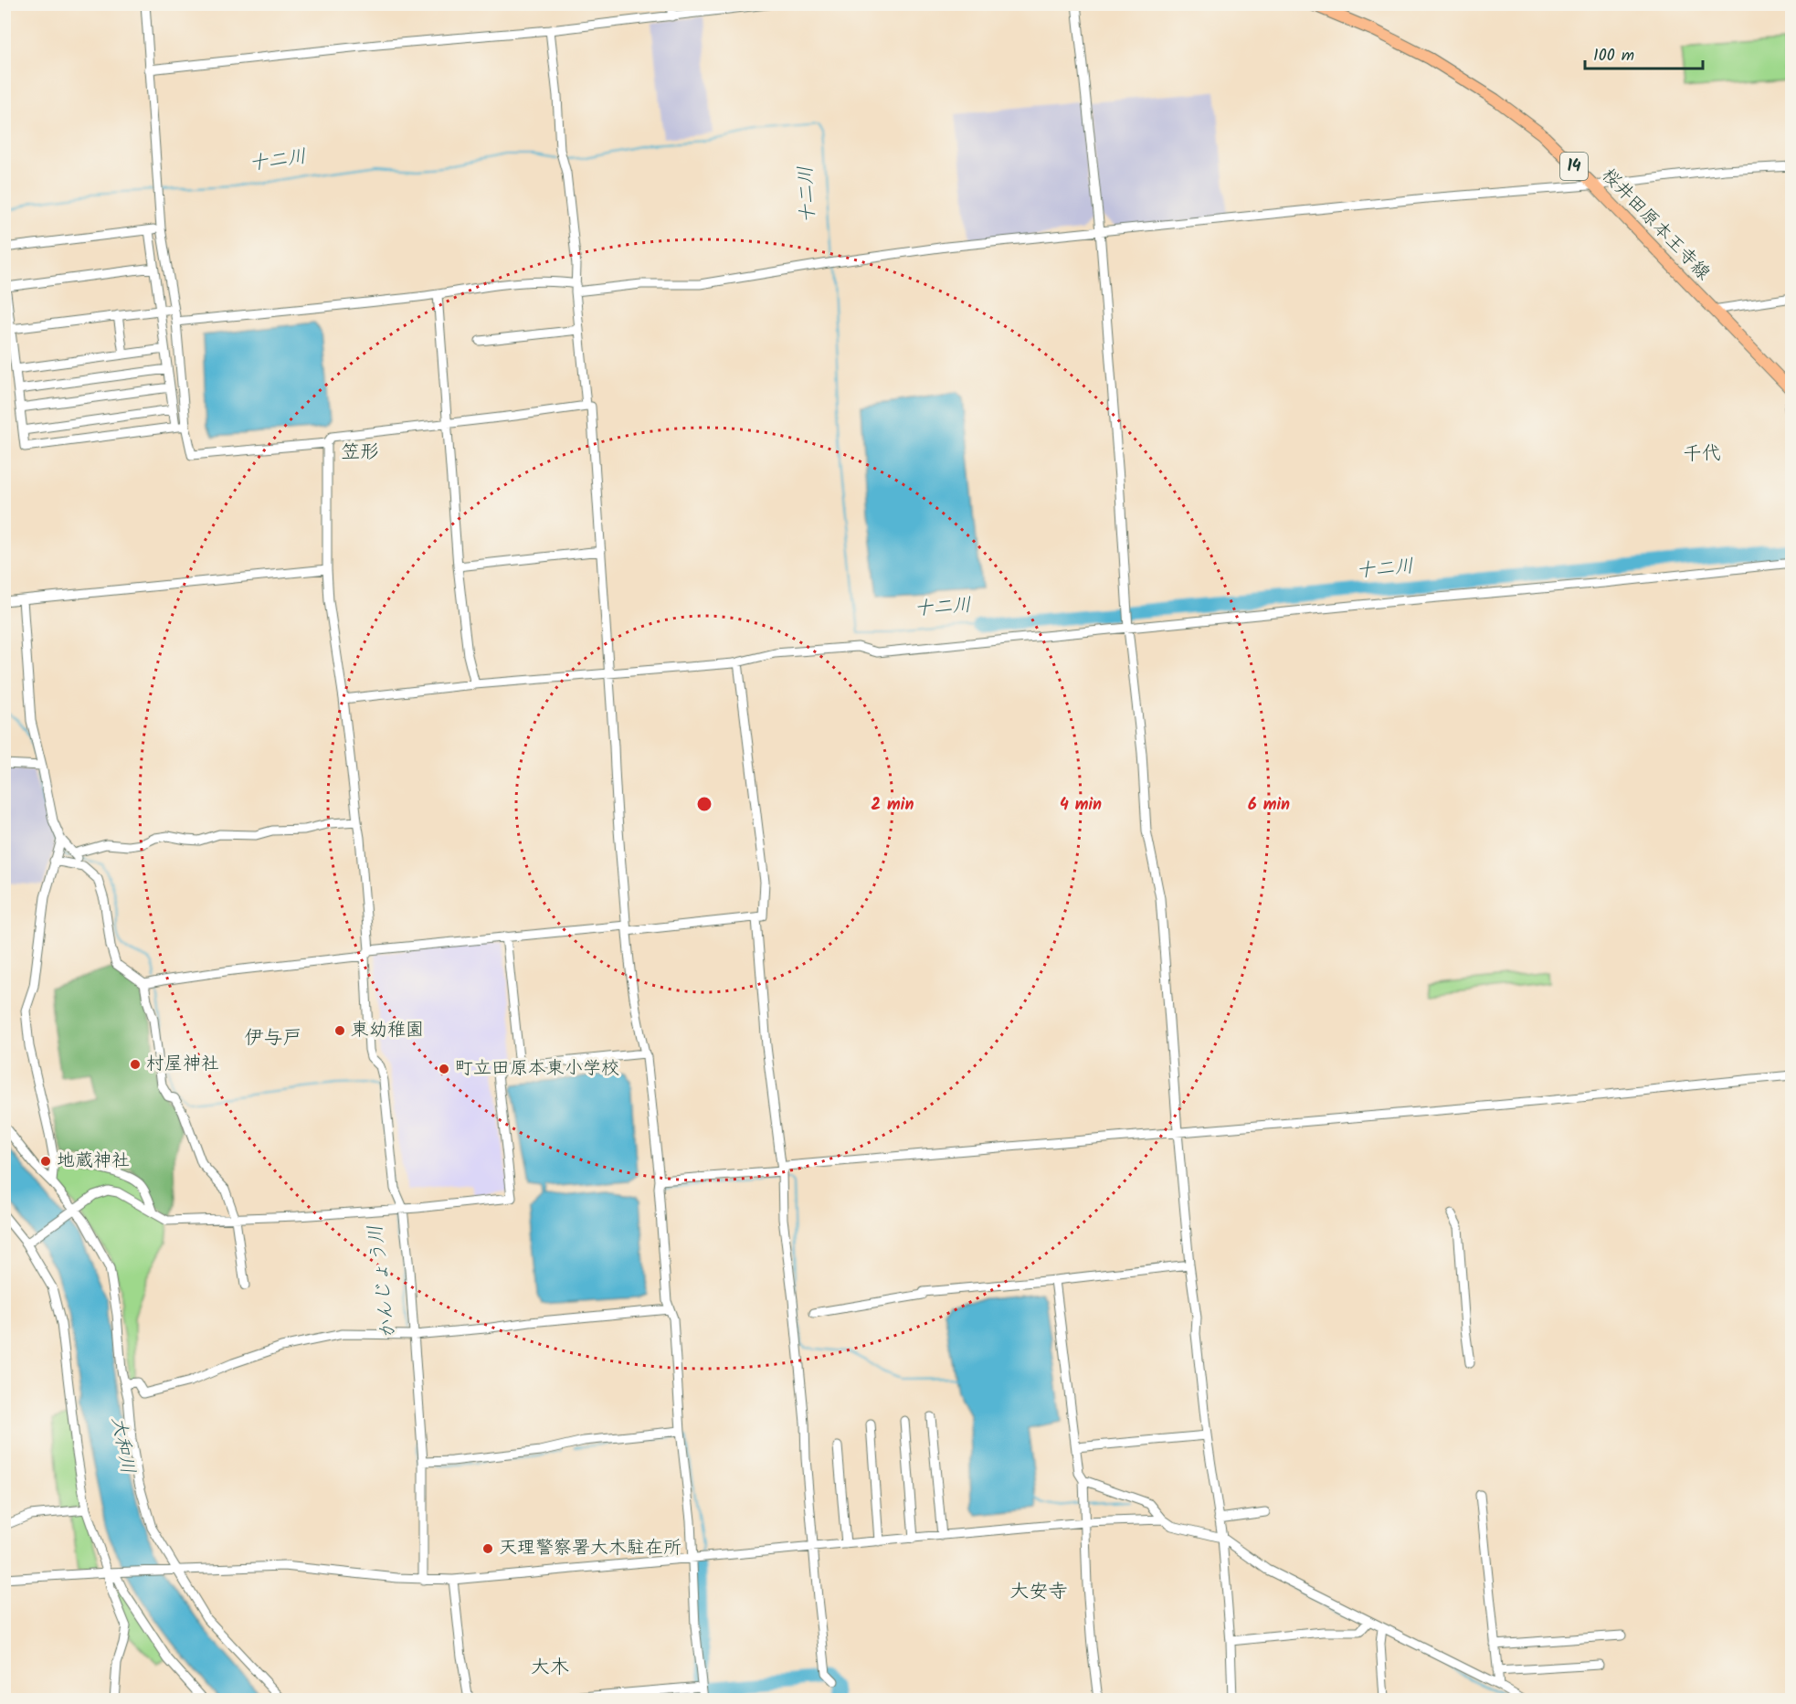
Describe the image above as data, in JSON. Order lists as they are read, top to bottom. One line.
{"streets":{"main road":["14","桜井田原本王寺線"]},"districts":["笠形","千代","伊与戸","大安寺","大木"],"water":["十二川","かんじょう川","大和川"],"places":["東幼稚園","村屋神社","町立田原本東小学校","地蔵神社","天理警察署大木駐在所"],"scale_bar":"100 m","rings":["2 min","4 min","6 min"]}
